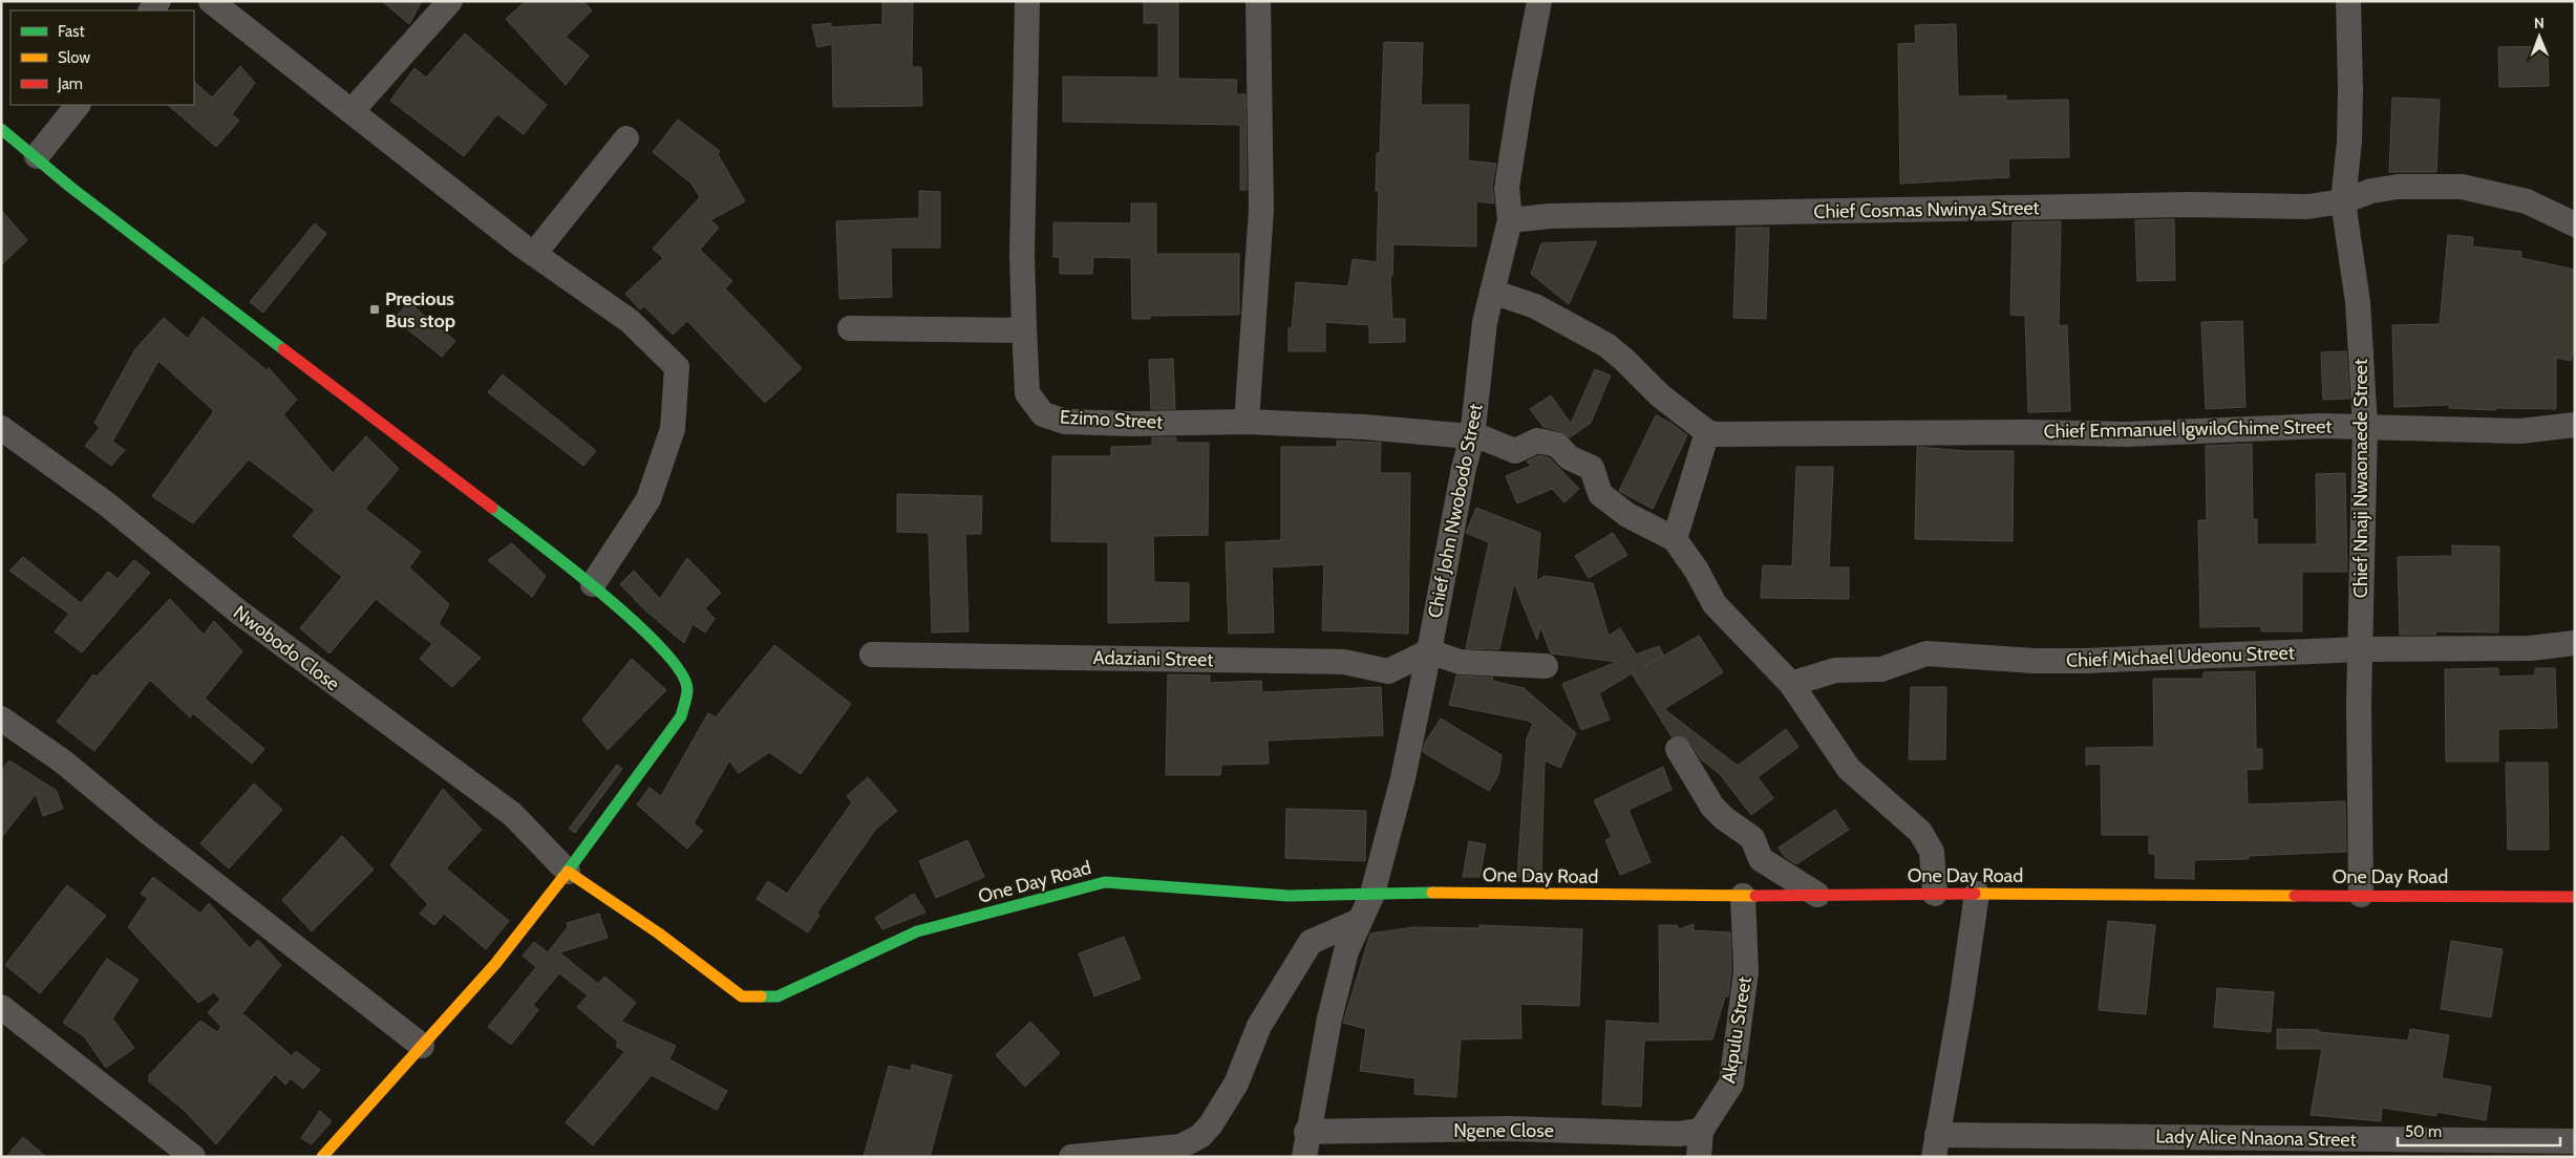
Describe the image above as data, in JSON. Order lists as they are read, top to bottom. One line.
{"streets":{"main road":["One Day Road"],"street":["Chief Cosmas Nwinya Street","Ezimo Street","Chief Emmanuel IgwiloChime Street","Chief Nnaji Nwaonaede Street","Chief John Nwobodo Street","Nwobodo Close","Chief Michael Udeonu Street","Adaziani Street","Akpulu Street","Ngene Close","Lady Alice Nnaona Street"]},"crossings":[["Chief Cosmas Nwinya Street","Chief Nnaji Nwaonaede Street"],["Chief Cosmas Nwinya Street","Chief John Nwobodo Street"],["Ezimo Street","Chief John Nwobodo Street"],["Chief Emmanuel IgwiloChime Street","Chief Nnaji Nwaonaede Street"],["Chief Nnaji Nwaonaede Street","Chief Michael Udeonu Street"],["Chief Nnaji Nwaonaede Street","One Day Road"],["Chief John Nwobodo Street","Adaziani Street"],["Chief John Nwobodo Street","One Day Road"],["Chief John Nwobodo Street","Ngene Close"],["Nwobodo Close","One Day Road"],["One Day Road","Akpulu Street"],["Akpulu Street","Ngene Close"]],"places":{"transit":["Precious Bus stop"]},"legend":["Fast","Slow","Jam"],"scale_bar":"50 m","north":"top"}
